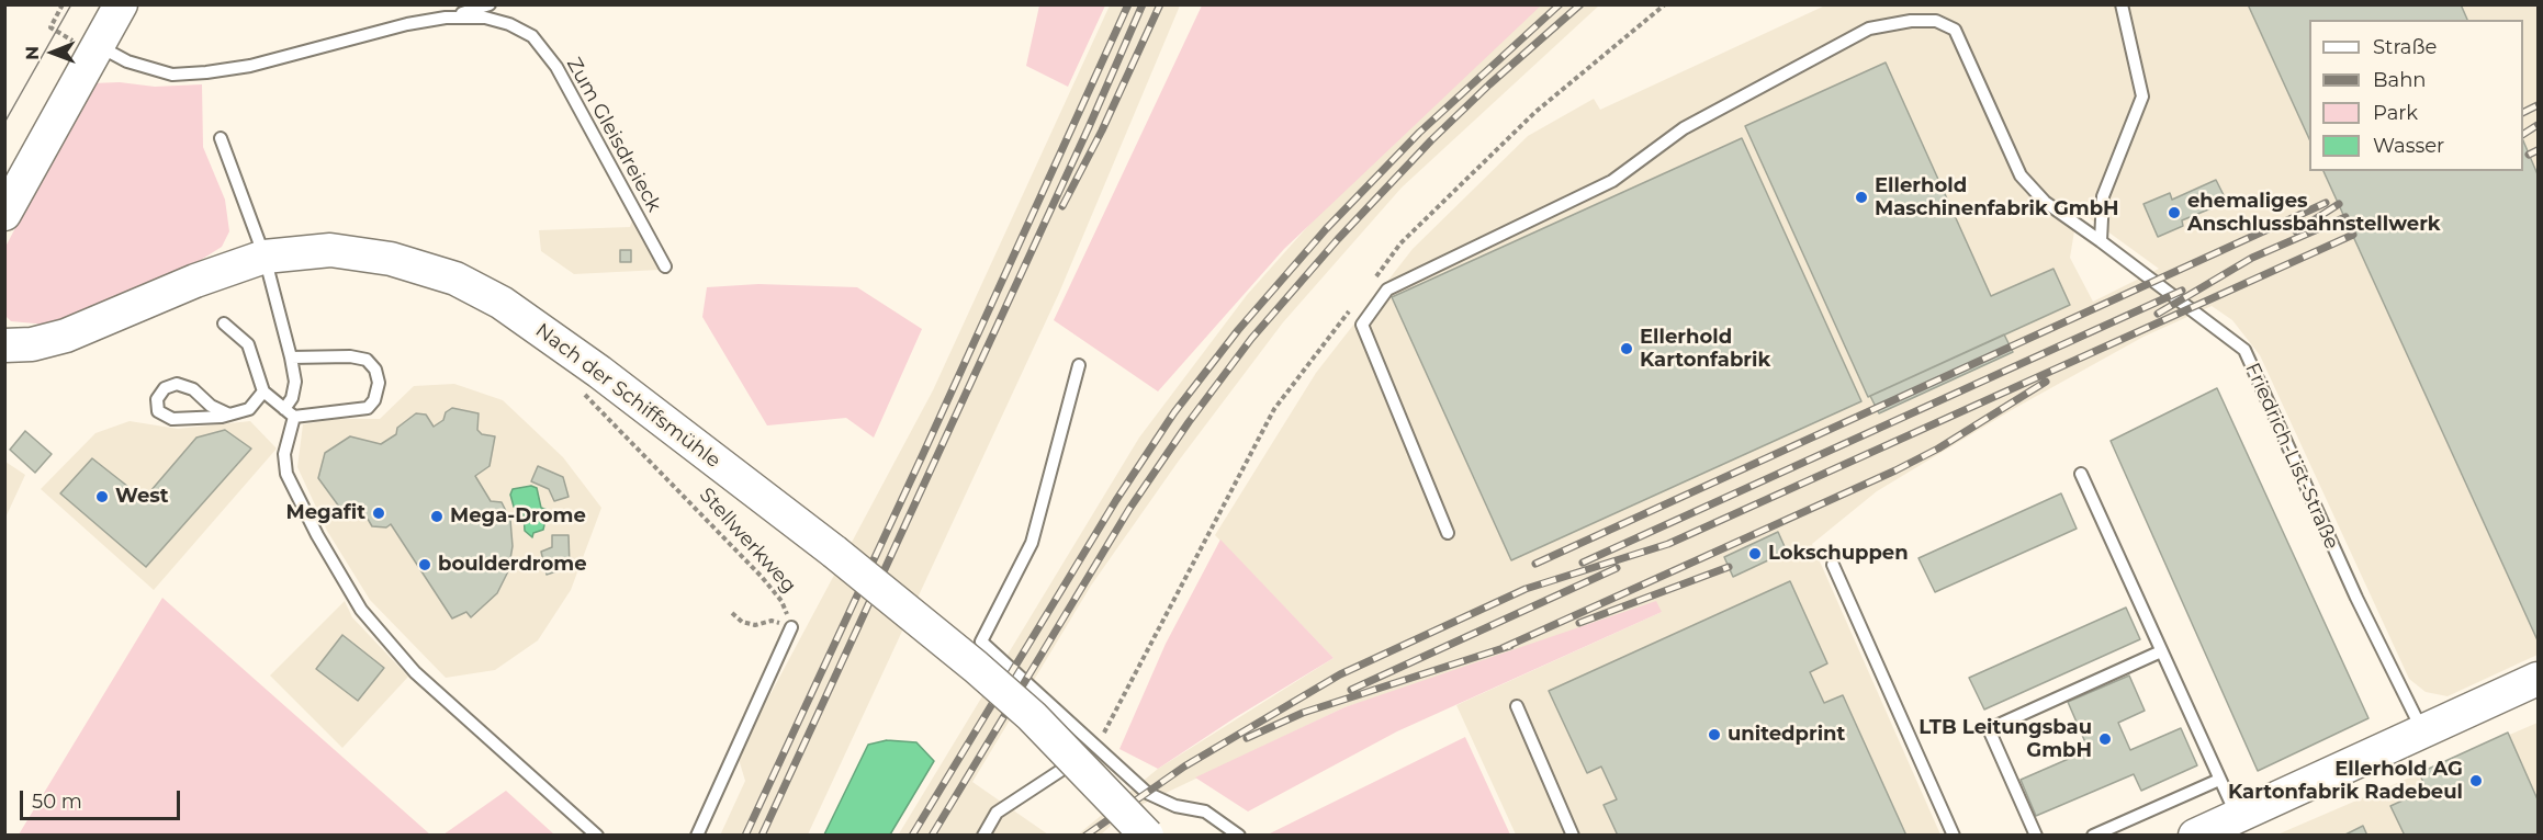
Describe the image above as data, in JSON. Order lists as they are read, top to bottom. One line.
{"streets":{"street":["Nach der Schiffsmühle"],"lane":["Zum Gleisdreieck","Friedrich-List-Straße"],"path":["Stellwerkweg"]},"crossings":[["Nach der Schiffsmühle","Stellwerkweg"]],"places":["Ellerhold Maschinenfabrik GmbH","ehemaliges Anschlussbahnstellwerk","Ellerhold Kartonfabrik","West","Megafit","Mega-Drome","Lokschuppen","boulderdrome","unitedprint","LTB Leitungsbau GmbH","Ellerhold AG Kartonfabrik Radebeul"],"legend":["Straße","Bahn","Park","Wasser"],"scale_bar":"50 m","north":"left"}
